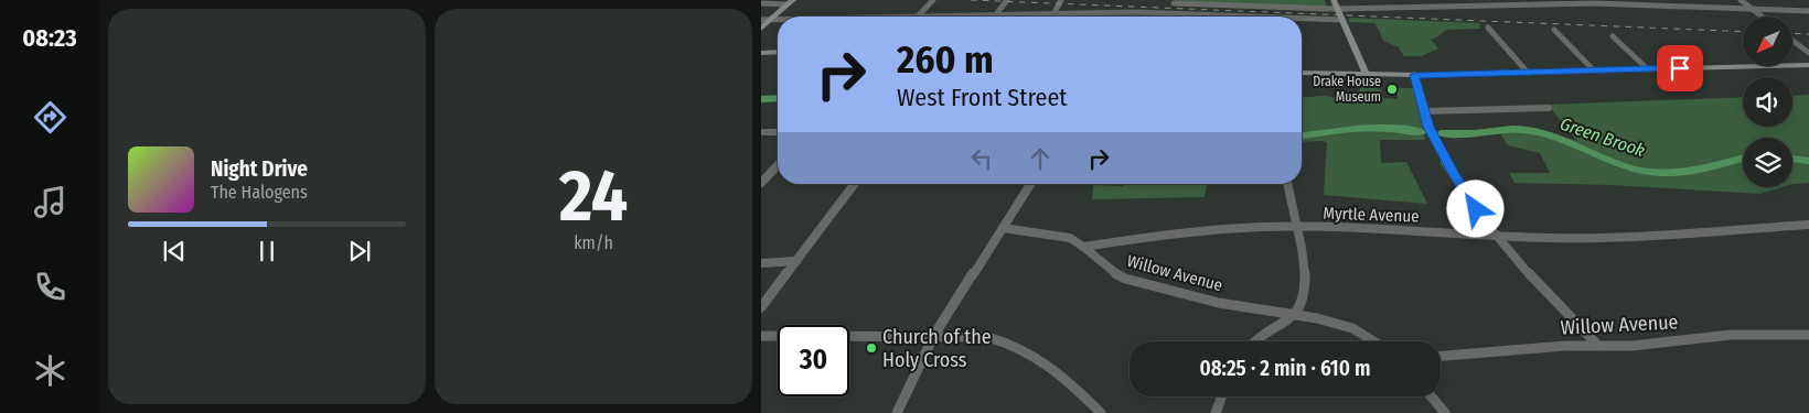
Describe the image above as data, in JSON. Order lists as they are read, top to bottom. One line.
{"streets":{"street":["Myrtle Avenue","Willow Avenue"]},"crossings":[["Myrtle Avenue","Willow Avenue"]],"water":["Green Brook"],"places":["Drake House Museum","Church of the Holy Cross"],"north":"bottom left","page":{"tabs":"08:23","tile":["24","km/h"],"turn":["260 m","West Front Street"],"song":["Night Drive","The Halogens"],"limit":"30","trip":"08:25 · 2 min · 610 m"}}
